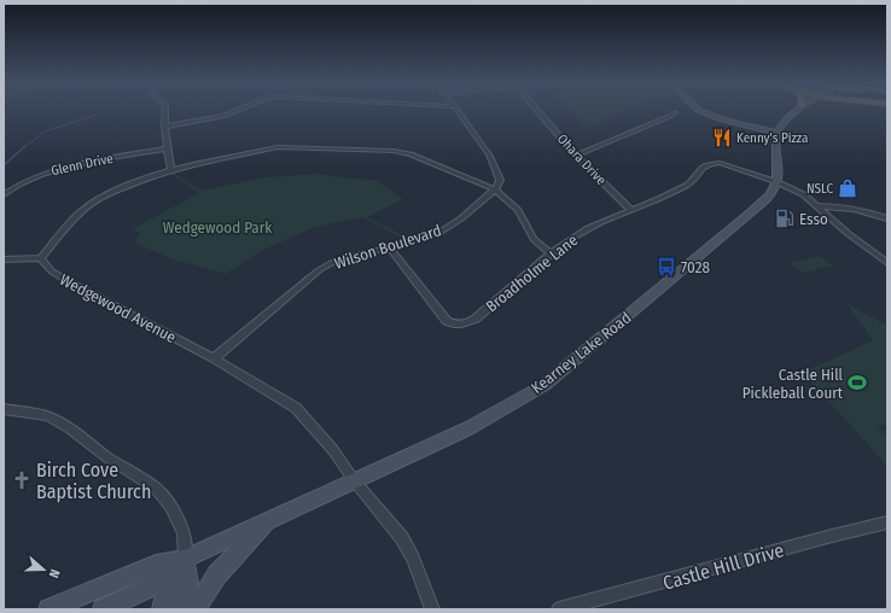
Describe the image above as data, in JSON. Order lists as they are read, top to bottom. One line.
{"streets":{"main road":["Kearney Lake Road"],"street":["Ohara Drive","Glenn Drive","Wilson Boulevard","Broadholme Lane","Wedgewood Avenue","Castle Hill Drive"]},"crossings":[["Ohara Drive","Broadholme Lane"],["Wilson Boulevard","Broadholme Lane"],["Wilson Boulevard","Wedgewood Avenue"],["Broadholme Lane","Kearney Lake Road"],["Wedgewood Avenue","Kearney Lake Road"]],"parks":["Wedgewood Park"],"places":{"restaurant":["Kenny's Pizza"],"shop":["NSLC"],"fuel station":["Esso"],"bus stop":["7028"],"sports":["Castle Hill Pickleball Court"],"church":["Birch Cove Baptist Church"]},"north":"right"}
